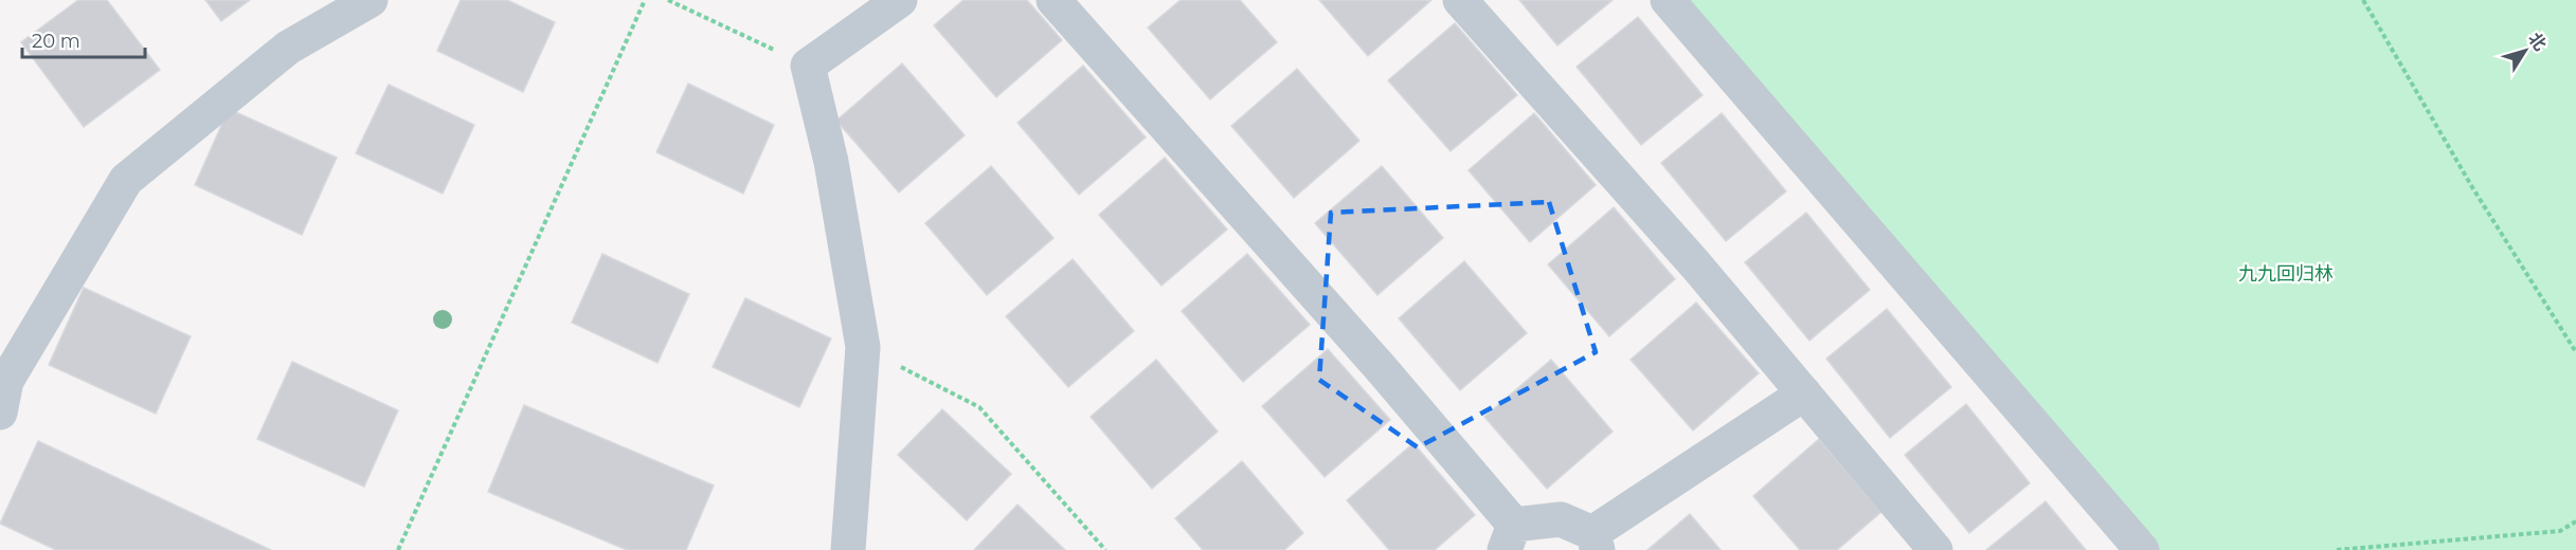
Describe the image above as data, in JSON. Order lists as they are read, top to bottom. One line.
{"parks":["九九回归林"],"scale_bar":"20 m","north":"top right"}
